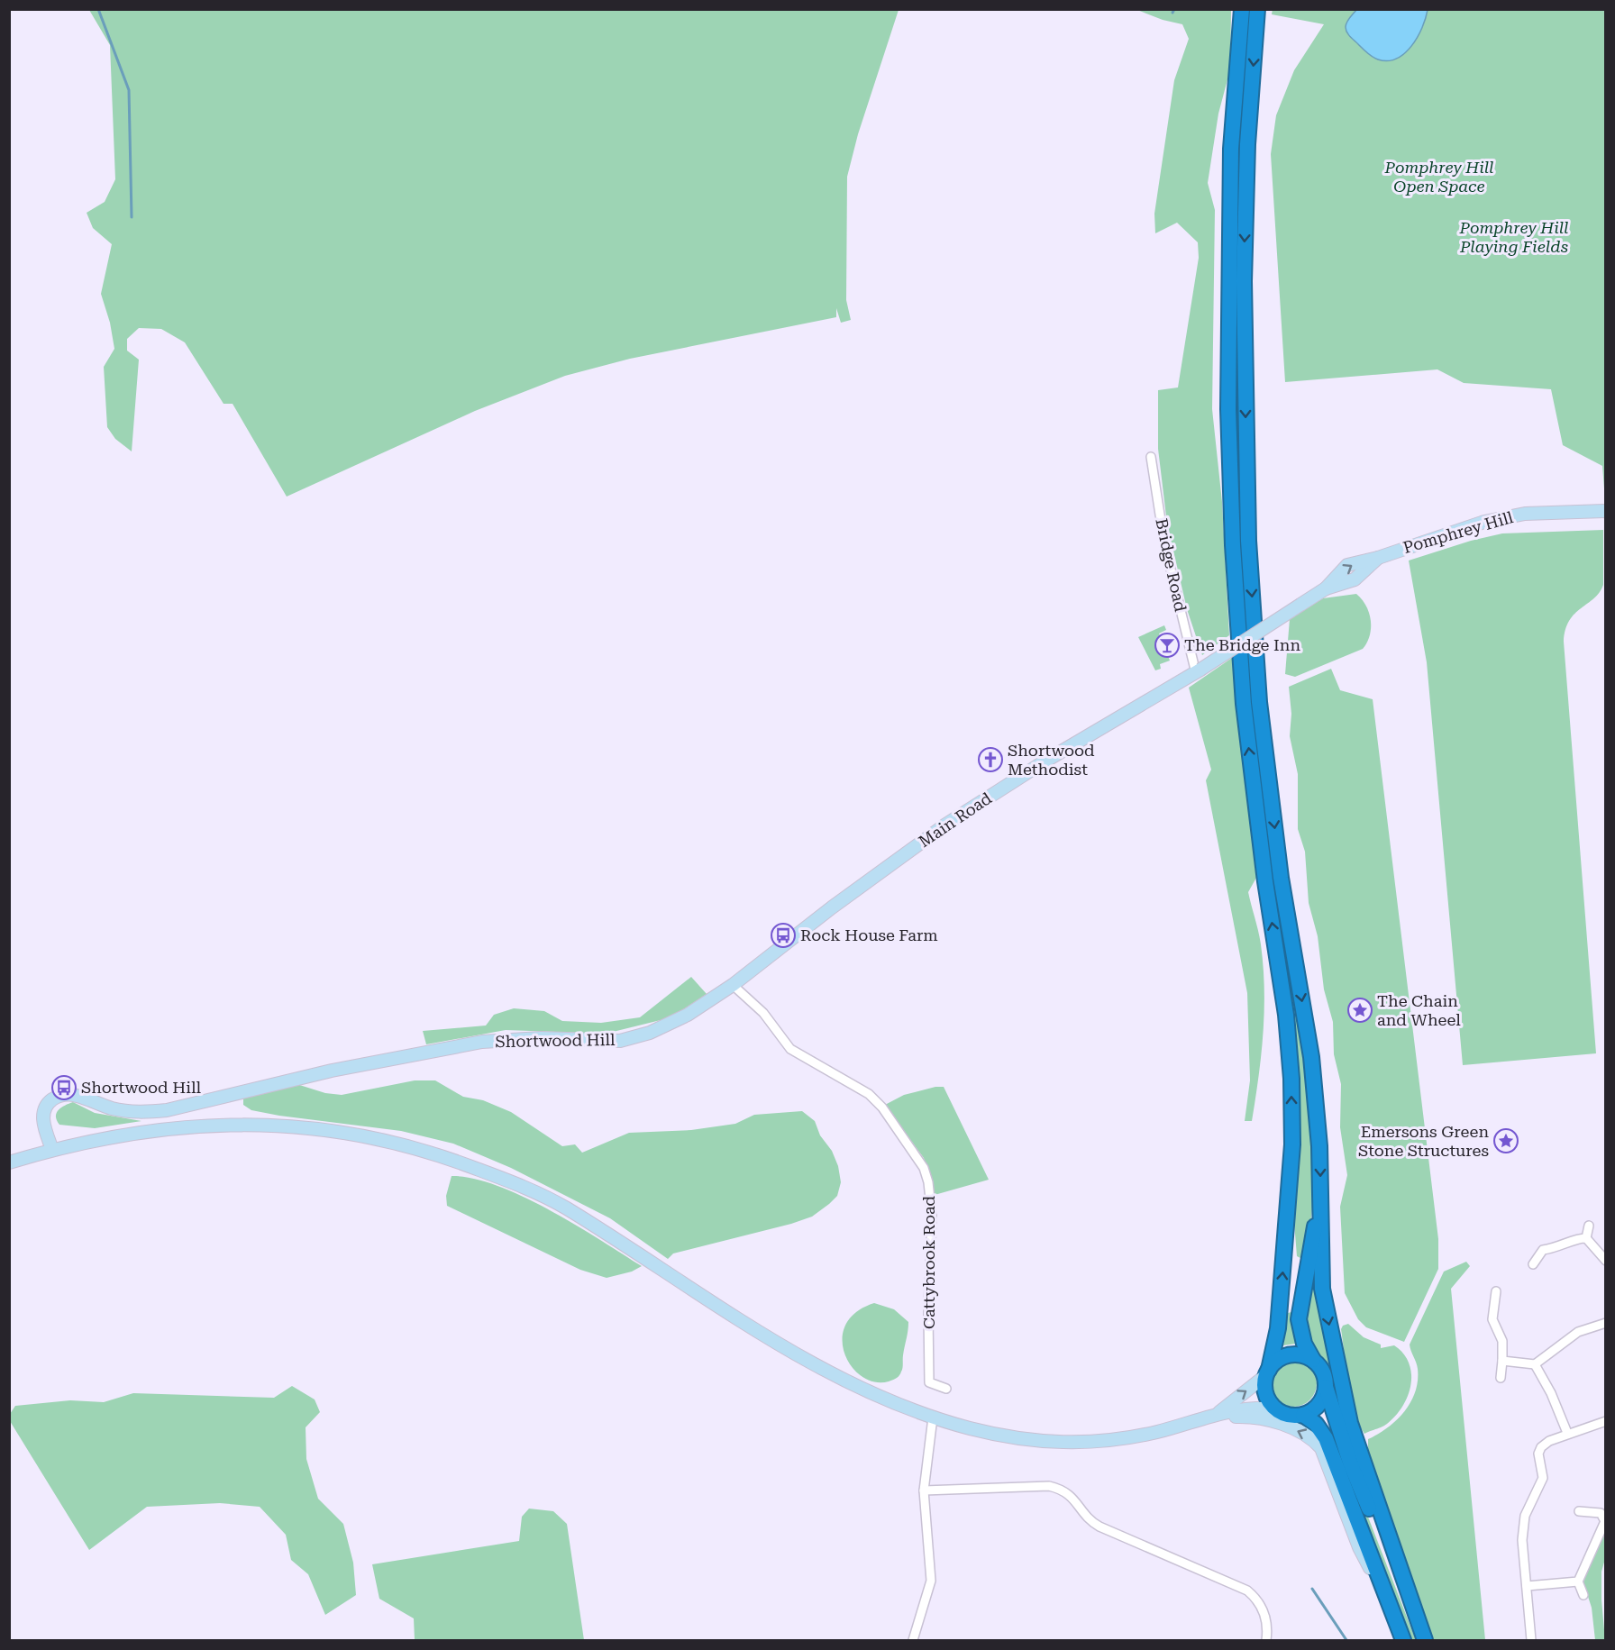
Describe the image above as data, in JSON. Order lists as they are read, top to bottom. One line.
{"streets":{"main road":["Pomphrey Hill","Main Road","Shortwood Hill"],"street":["Bridge Road","Cattybrook Road"]},"crossings":[["Pomphrey Hill","Main Road"],["Bridge Road","Main Road"],["Main Road","Shortwood Hill"],["Main Road","Cattybrook Road"],["Shortwood Hill","Cattybrook Road"]],"parks":["Pomphrey Hill Open Space","Pomphrey Hill Playing Fields"],"places":{"bar":["The Bridge Inn"],"church":["Shortwood Methodist"],"bus stop":["Rock House Farm","Shortwood Hill"],"place":["The Chain and Wheel","Emersons Green Stone Structures"]}}
